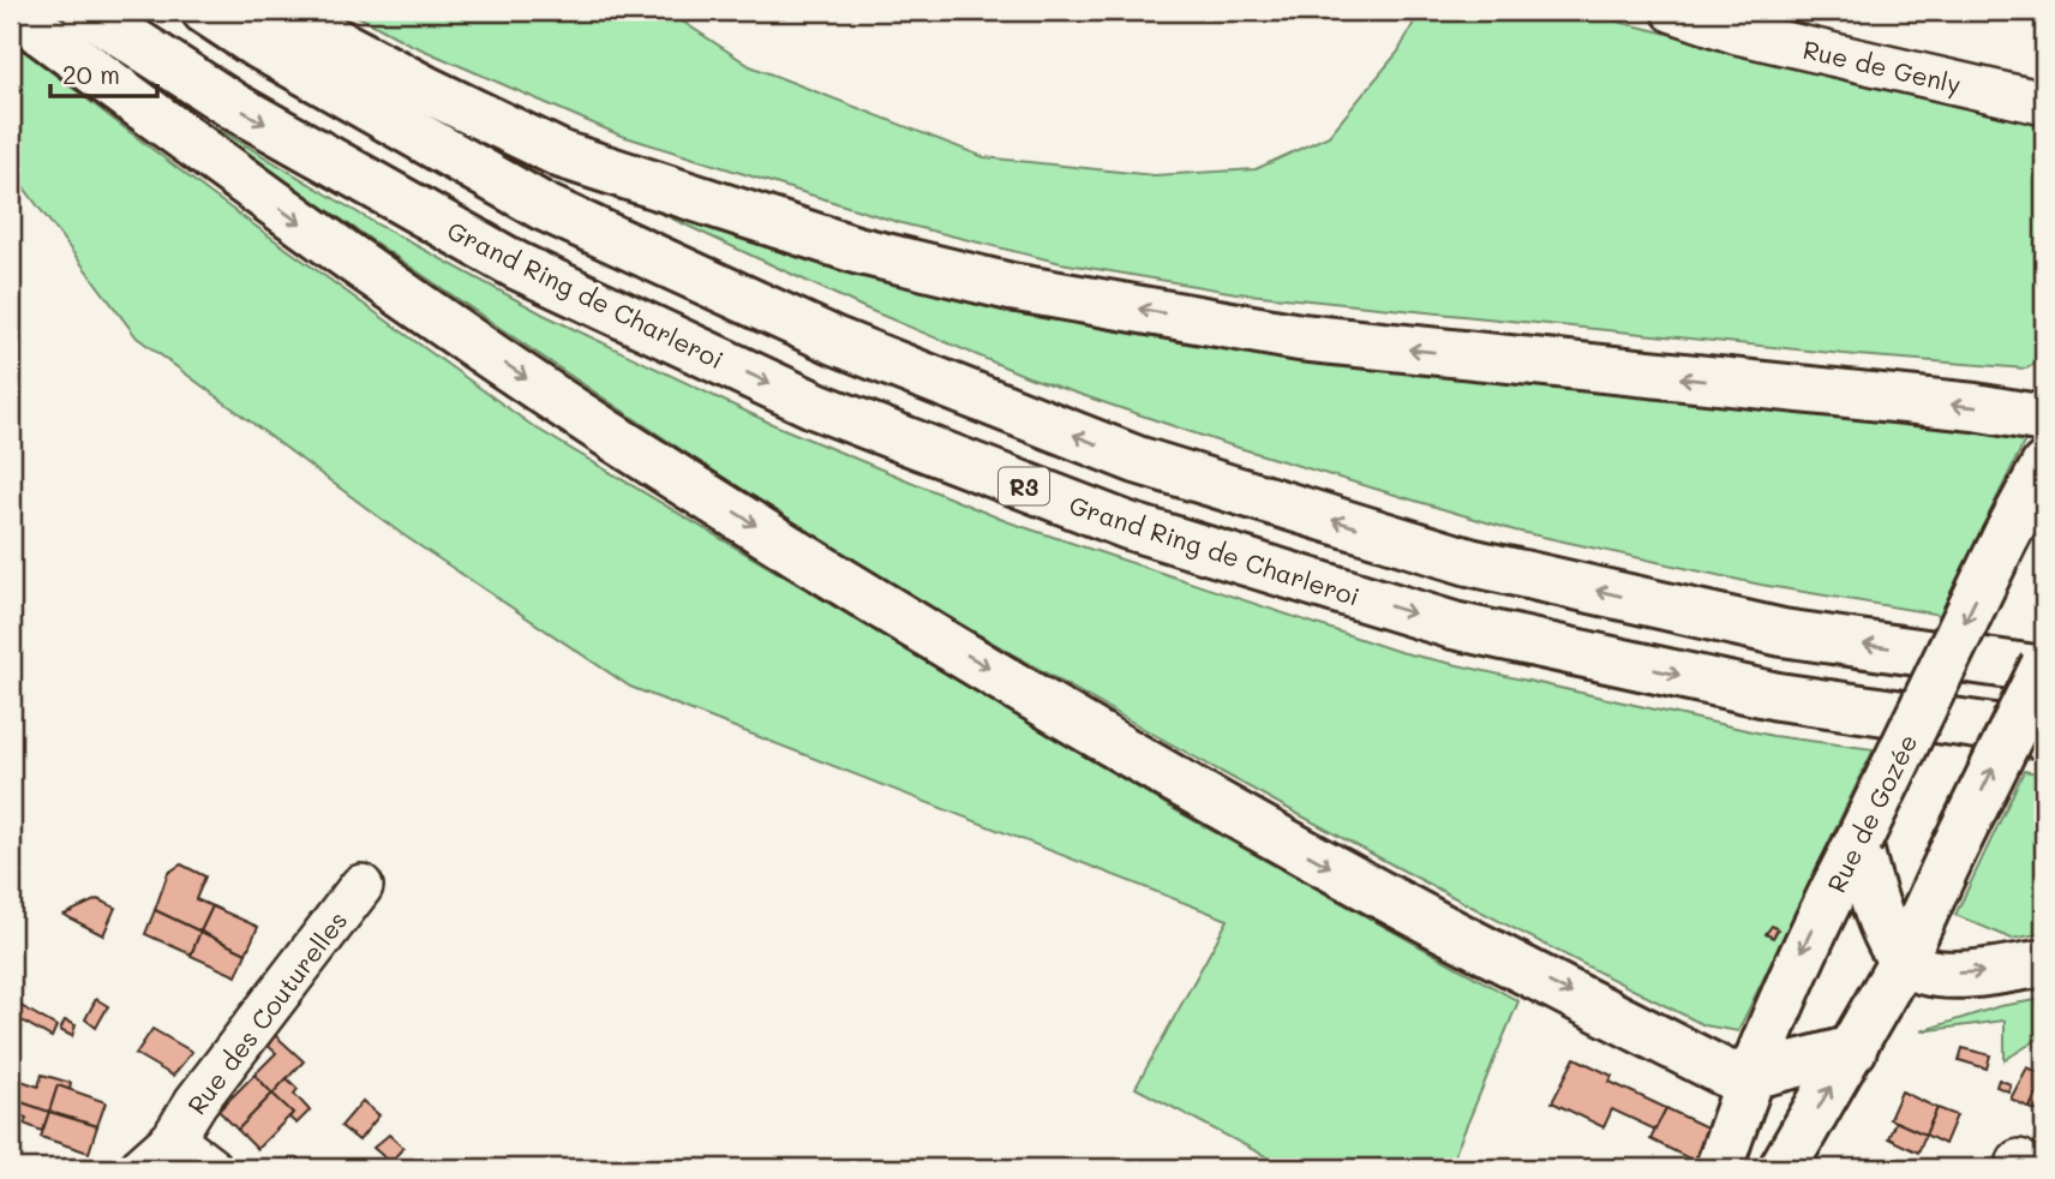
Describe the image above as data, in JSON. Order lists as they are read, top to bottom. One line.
{"streets":{"main road":["Grand Ring de Charleroi","R3","Rue de Gozée"],"street":["Rue de Genly","Rue des Couturelles"]},"scale_bar":"20 m"}
